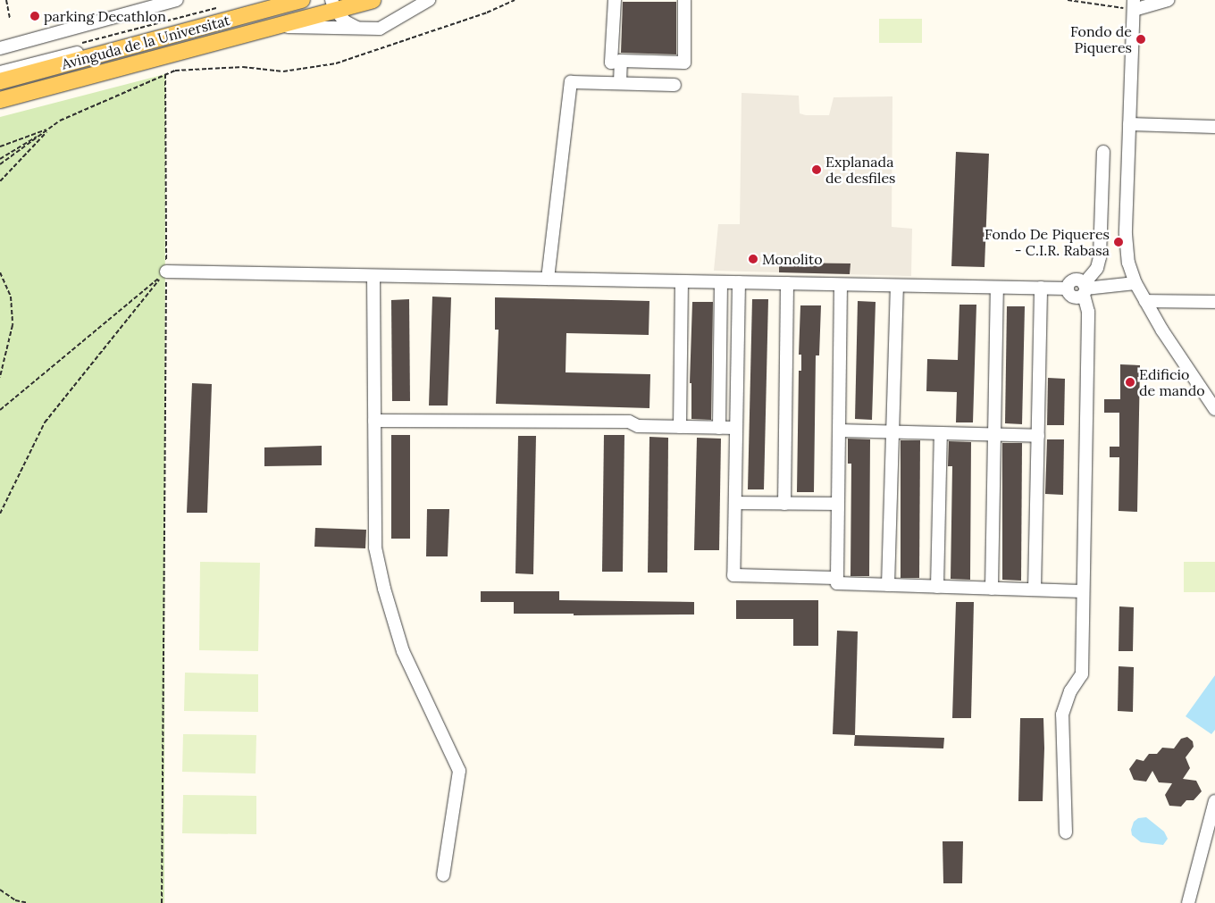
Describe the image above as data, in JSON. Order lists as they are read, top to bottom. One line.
{"streets":{"main road":["Avinguda de la Universitat"]},"places":["parking Decathlon","Fondo de Piqueres","Explanada de desfiles","Fondo De Piqueres - C.I.R. Rabasa","Monolito","Edificio de mando"]}
